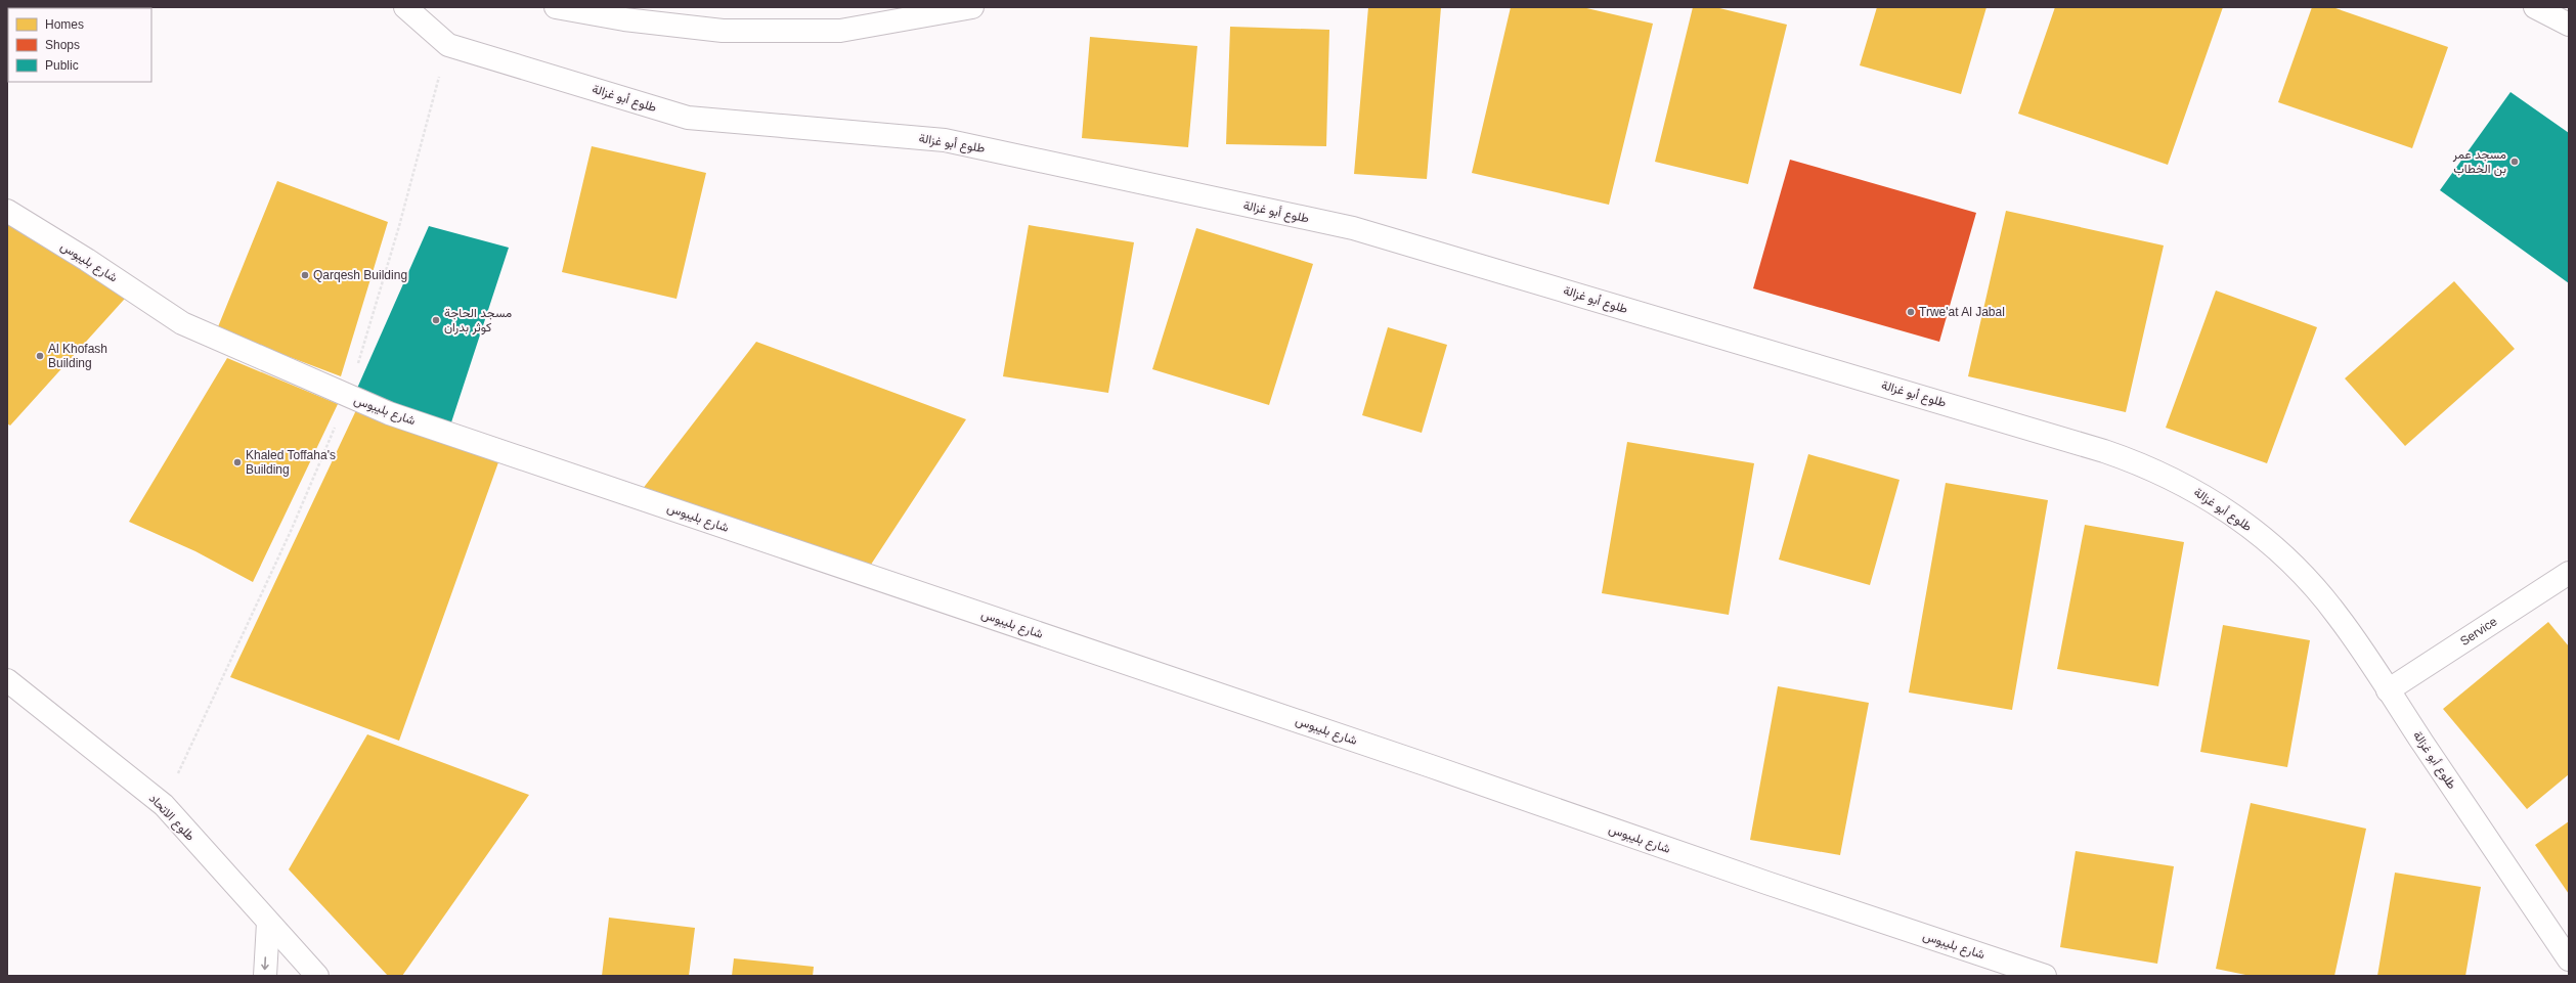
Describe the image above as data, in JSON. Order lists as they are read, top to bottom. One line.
{"streets":{"street":["طلوع أبو غزالة","شارع بليبوس","Service","طلوع الاتحاد"]},"crossings":[["طلوع أبو غزالة","Service"]],"places":["مسجد عمر بن الخطاب","Qarqesh Building","Trwe'at Al Jabal","مسجد الحاجة كوثر بدران","Al Khofash Building","Khaled Toffaha's Building"],"legend":["Homes","Shops","Public"]}
